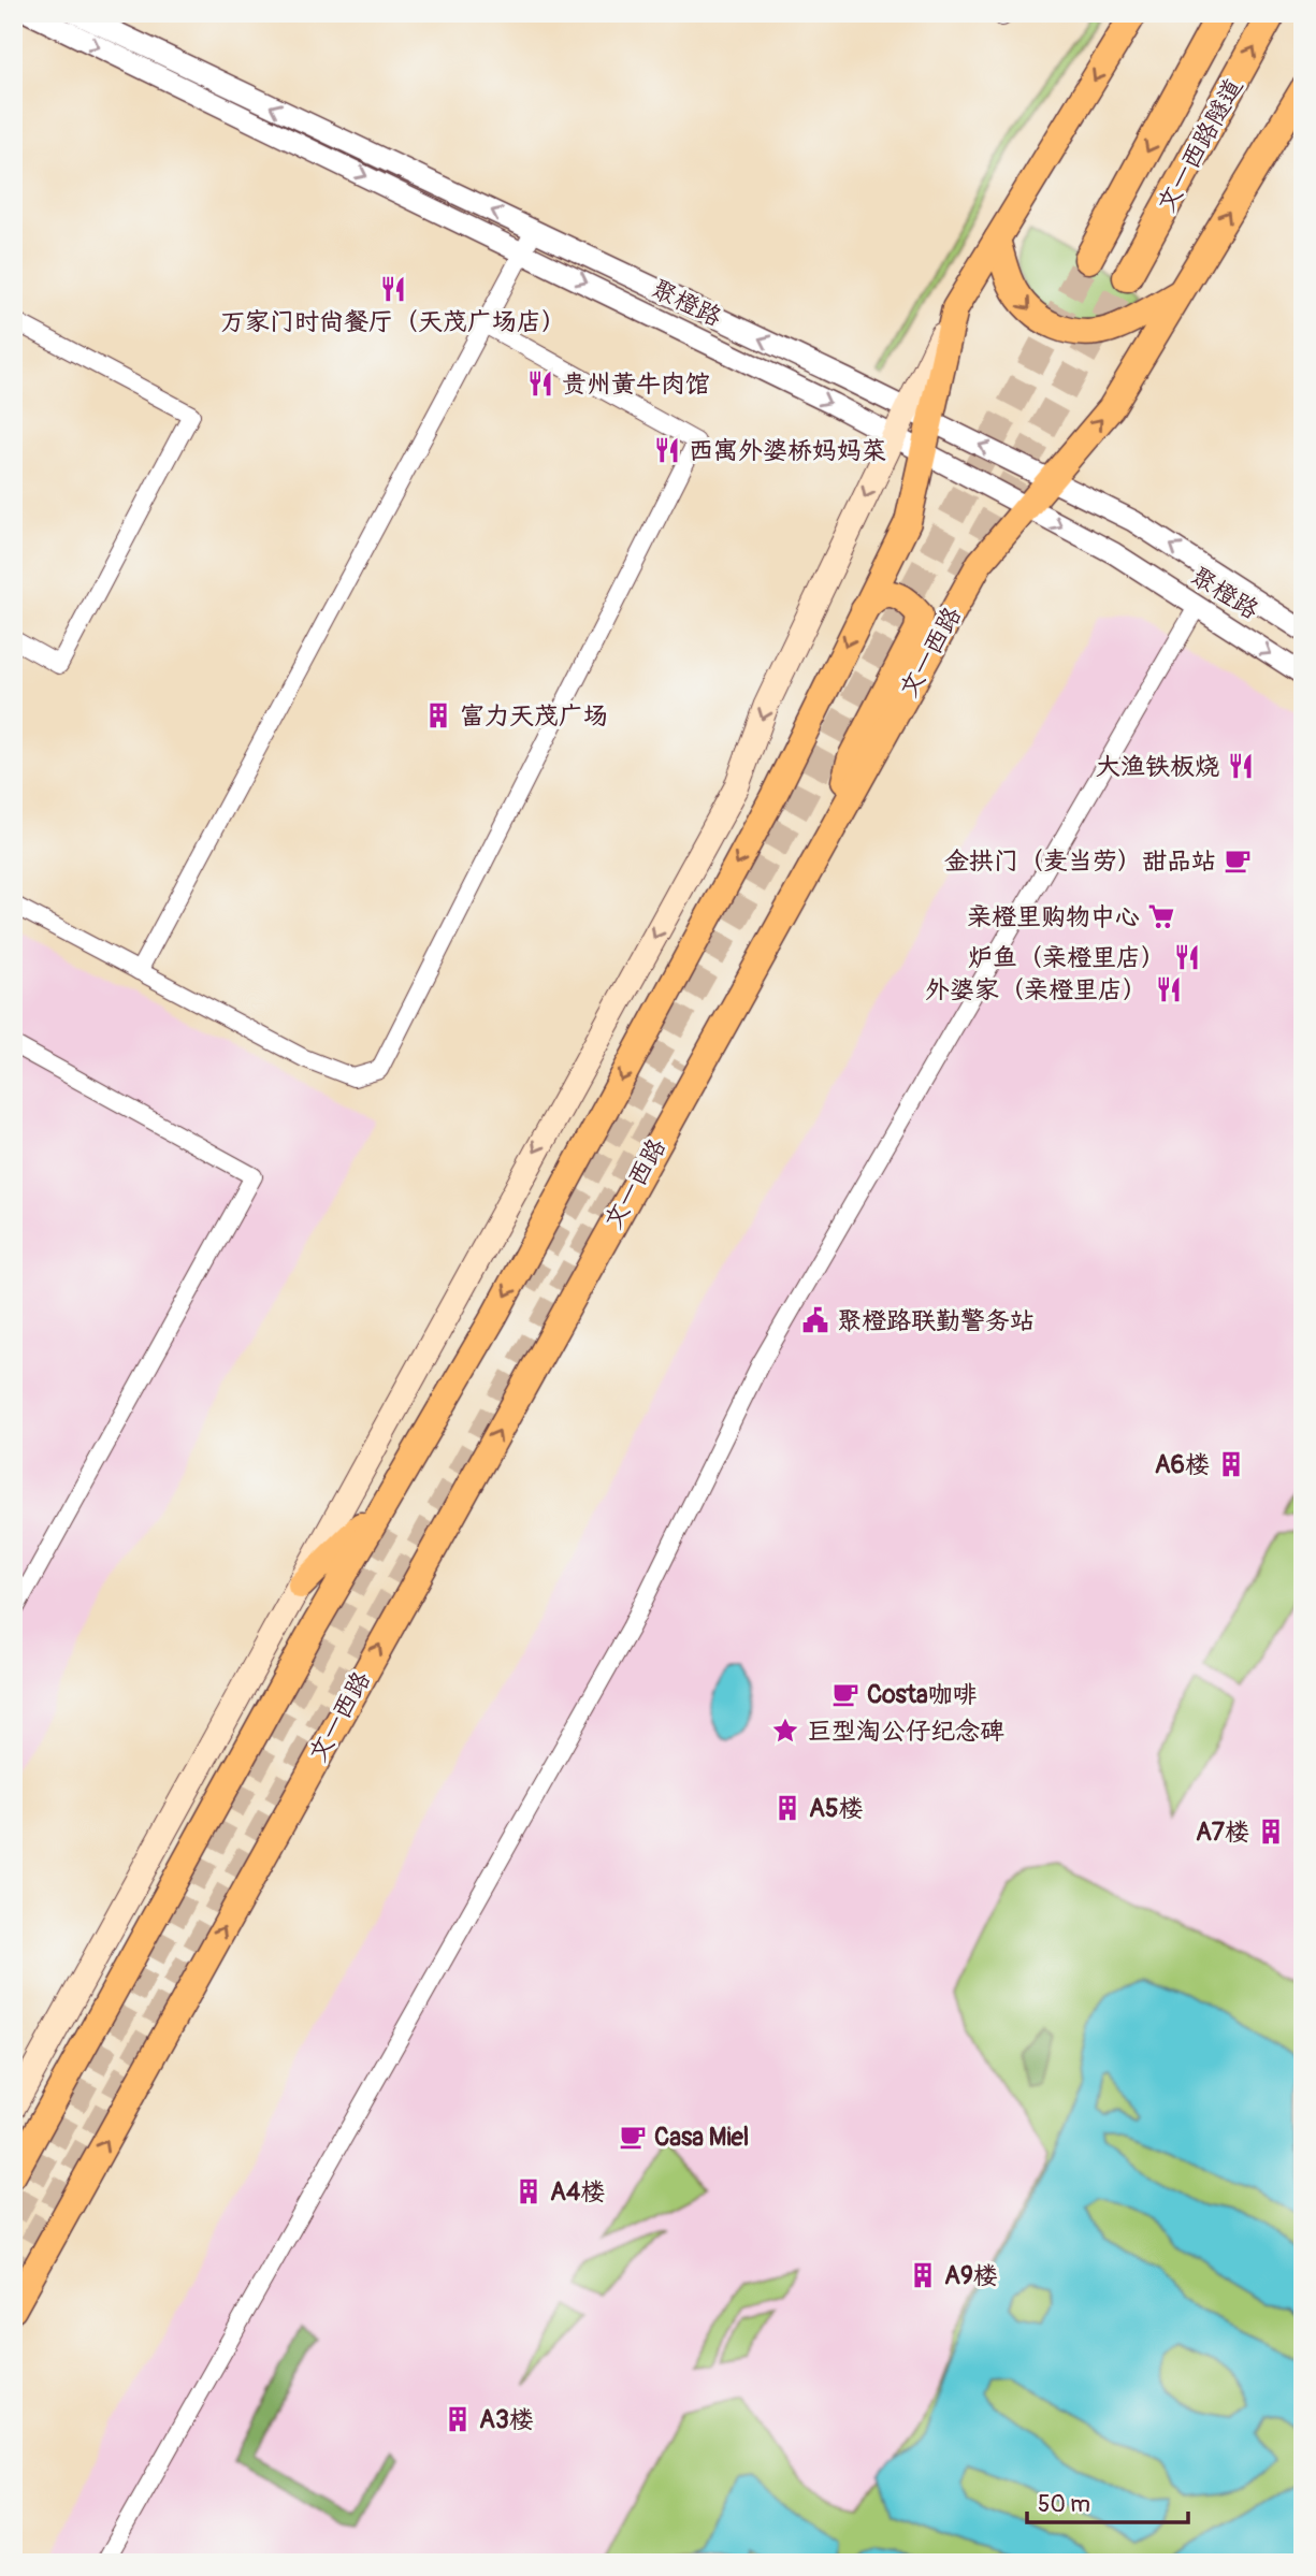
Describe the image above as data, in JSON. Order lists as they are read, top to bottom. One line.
{"streets":{"highway":["文一西路隧道"],"main road":["文一西路"],"street":["聚橙路"]},"crossings":[["聚橙路","文一西路"]],"places":{"restaurant":["万家门时尚餐厅（天茂广场店）","贵州黄牛肉馆","西寓外婆桥妈妈菜","大渔铁板烧","炉鱼（亲橙里店）","外婆家（亲橙里店）"],"building":["富力天茂广场","A6楼","A5楼","A7楼","A4楼","A9楼","A3楼"],"cafe":["金拱门（麦当劳）甜品站","Costa咖啡","Casa Miel"],"supermarket":["亲橙里购物中心"],"public building":["聚橙路联勤警务站"],"place":["巨型淘公仔纪念碑"]},"scale_bar":"50 m"}
